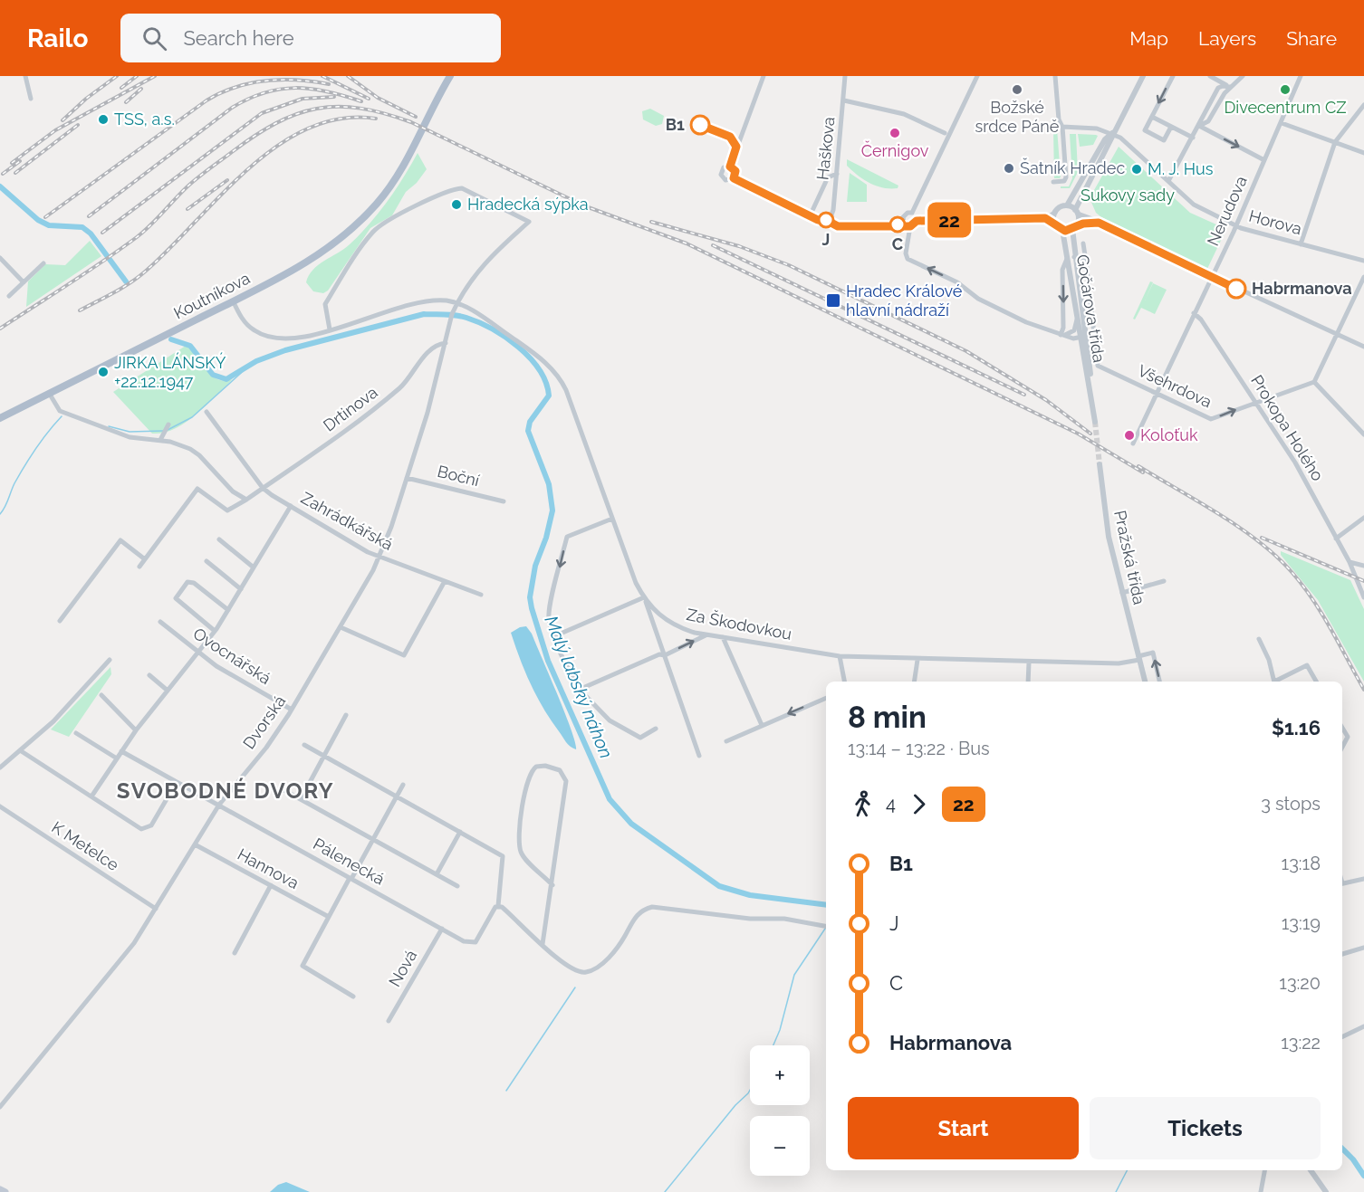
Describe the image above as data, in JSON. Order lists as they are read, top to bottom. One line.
{"streets":{"main road":["Koutníkova"],"street":["Haškova","Nerudova","Horova","Gočárova třída","Všehrdova","Drtinova","Prokopa Holého","Boční","Zahrádkářská","Pražská třída","Za Škodovkou","Ovocnářská","Dvorská","K Metelce","Pálenecká","Hannova","Nová"]},"crossings":[["Nerudova","Horova"],["Nerudova","Všehrdova"],["Nerudova","Prokopa Holého"],["Koutníkova","Za Škodovkou"],["Gočárova třída","Všehrdova"],["Všehrdova","Prokopa Holého"],["Drtinova","Zahrádkářská"],["Drtinova","Dvorská"],["Boční","Dvorská"],["Zahrádkářská","Dvorská"],["Pražská třída","Za Škodovkou"],["Za Škodovkou","Dvorská"],["Ovocnářská","Dvorská"],["Dvorská","K Metelce"],["Dvorská","Pálenecká"],["Dvorská","Hannova"],["Pálenecká","Nová"]],"one_way":["Všehrdova"],"districts":["SVOBODNÉ DVORY"],"water":["Malý labský náhon"],"parks":["Sukovy sady"],"places":{"other":["Božské srdce Páně","Divecentrum CZ","TSS, a.s.","B1","Černigov","Šatník Hradec","M. J. Hus","Hradecká sýpka","J","C","Habrmanova","JIRKA LÁNSKÝ +22.12.1947","Koloťuk"],"transit":["Hradec Králové hlavní nádraží"]},"lines":["bus line 22"],"page":{"header":"Railo","search":"Search here","nav":["Map","Layers","Share"],"on_map":"22","heading":["8 min","13:14 – 13:22 · Bus","$1.16"],"legs":["4","22","3 stops"],"list":[{"name":"B1","value":"13:18"},{"name":"J","value":"13:19"},{"name":"C","value":"13:20"},{"name":"Habrmanova","value":"13:22"}],"map_buttons":["+","−"],"buttons":["Start","Tickets"]}}
